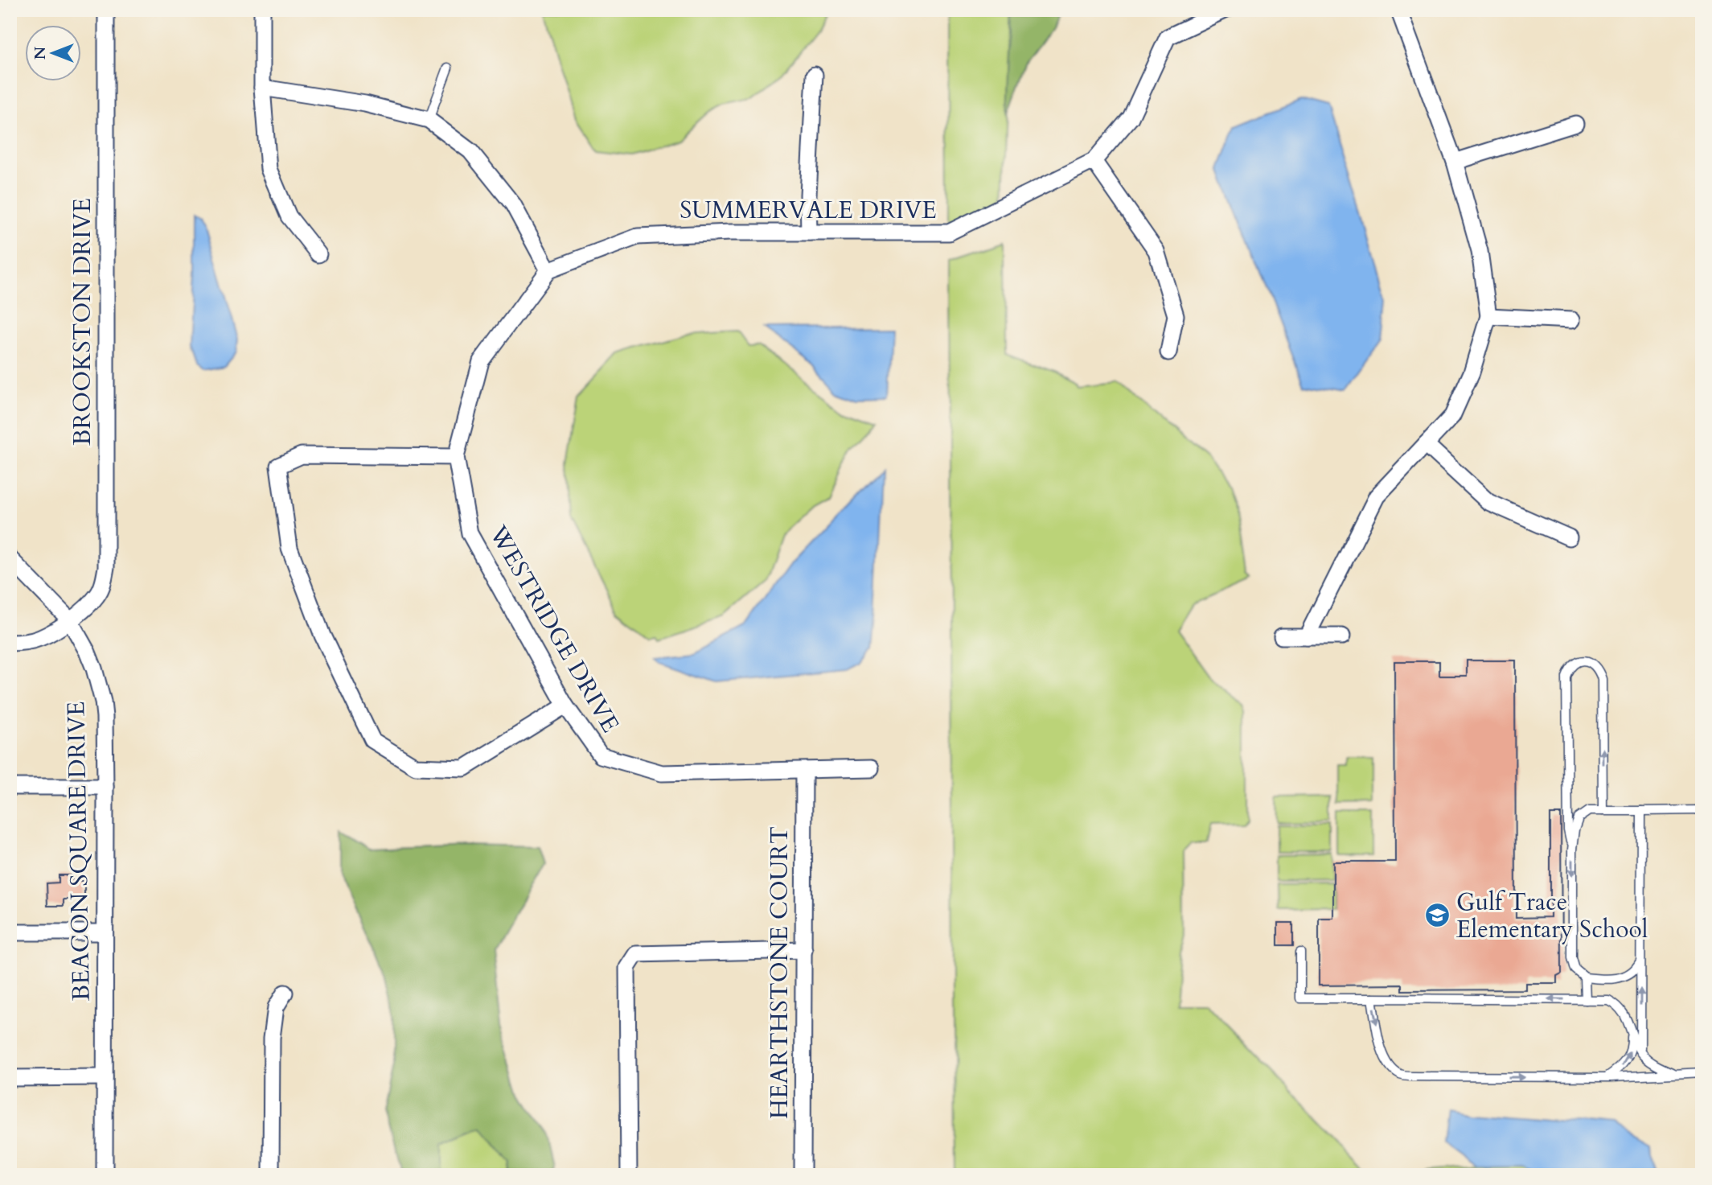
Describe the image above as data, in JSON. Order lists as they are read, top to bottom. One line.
{"streets":{"street":["SUMMERVALE DRIVE","BROOKSTON DRIVE","WESTRIDGE DRIVE","BEACON SQUARE DRIVE","HEARTHSTONE COURT"]},"crossings":[["BROOKSTON DRIVE","BEACON SQUARE DRIVE"],["WESTRIDGE DRIVE","HEARTHSTONE COURT"]],"places":{"school or university":["Gulf Trace Elementary School"]},"north":"left"}
